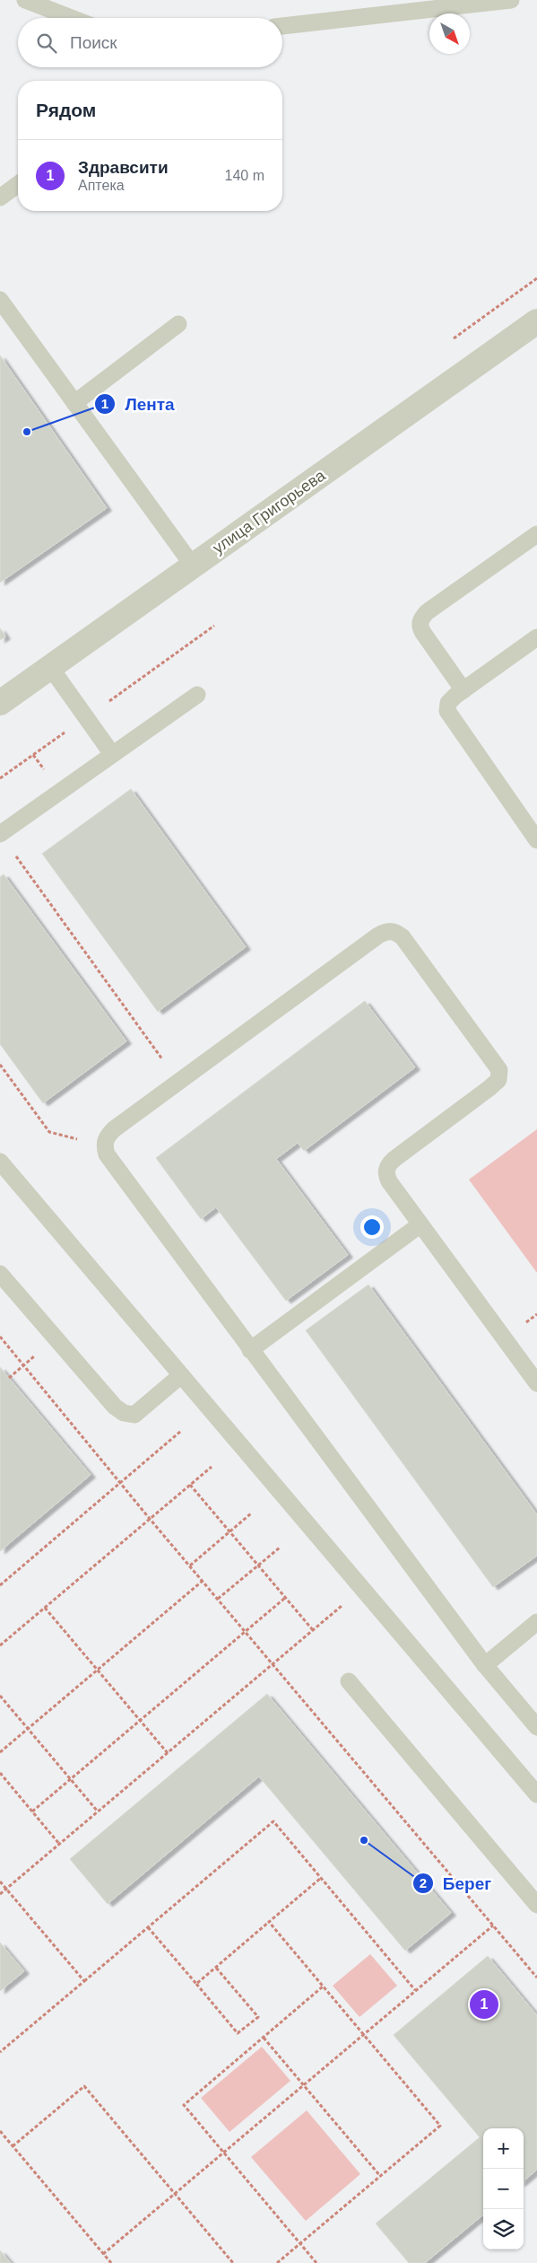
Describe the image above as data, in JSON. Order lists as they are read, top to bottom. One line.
{"streets":{"street":["улица Григорьева"]},"places":["Лента","Берег"],"north":"bottom right","page":{"search":"Поиск","heading":"Рядом","list":[{"mark":"1","name":"Здравсити","note":"Аптека","value":"140 m"}],"pins":"1","map_buttons":["+","−"]}}
